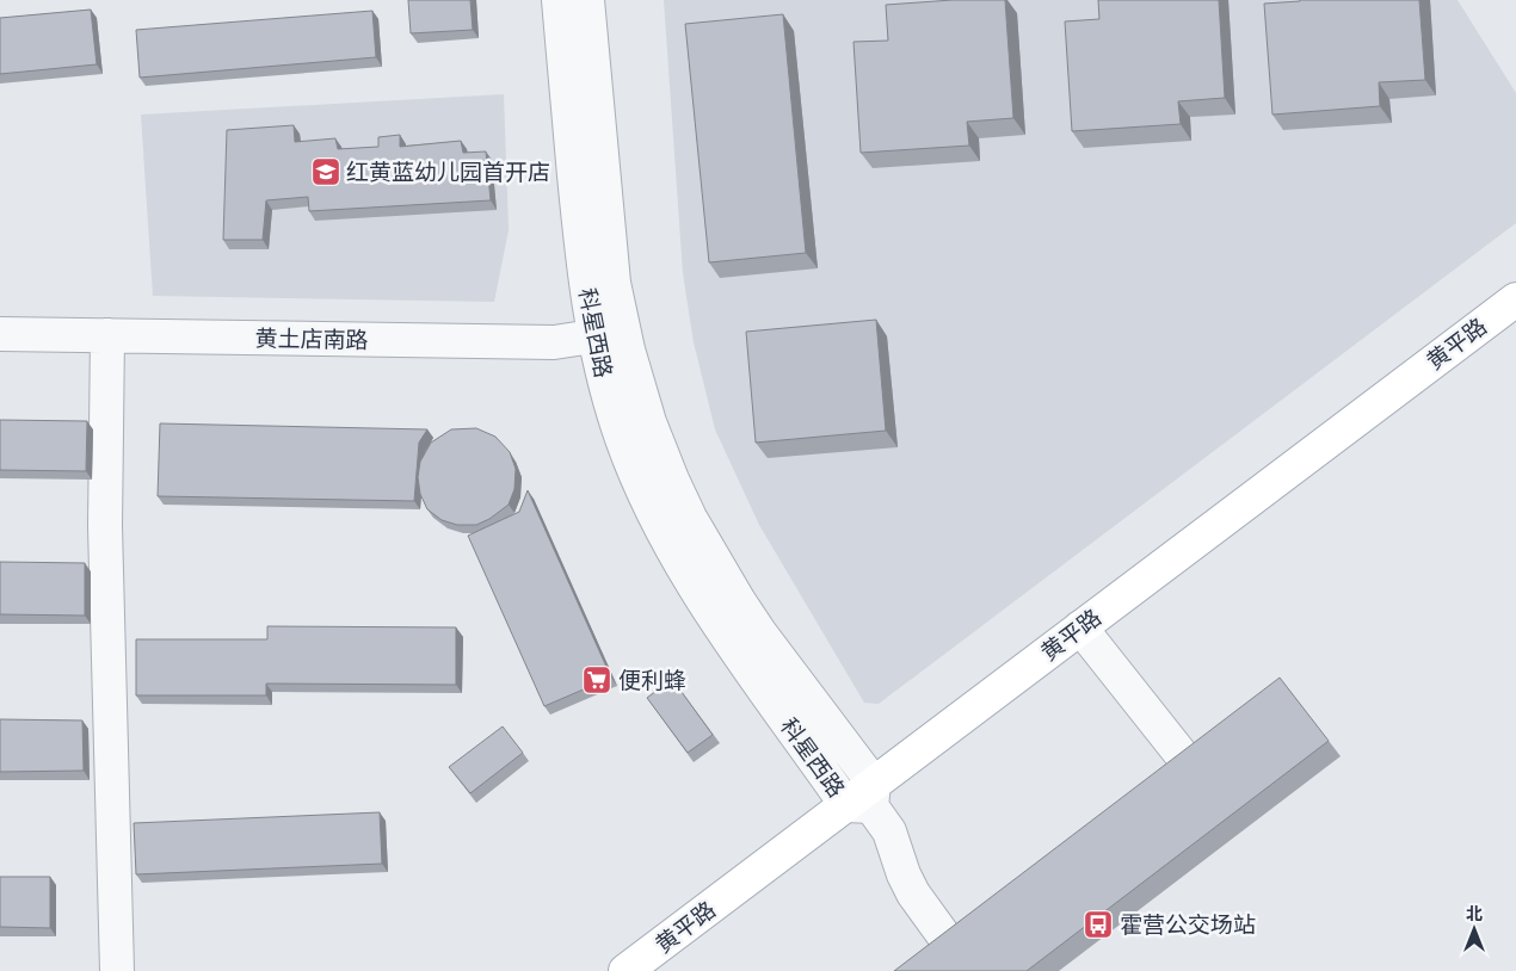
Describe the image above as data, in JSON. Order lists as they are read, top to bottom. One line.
{"streets":{"main road":["黄平路"],"street":["科星西路","黄土店南路"]},"crossings":[["科星西路","黄土店南路"],["科星西路","黄平路"]],"places":{"school or university":["红黄蓝幼儿园首开店"],"supermarket":["便利蜂"],"bus stop":["霍营公交场站"]},"north":"top"}
